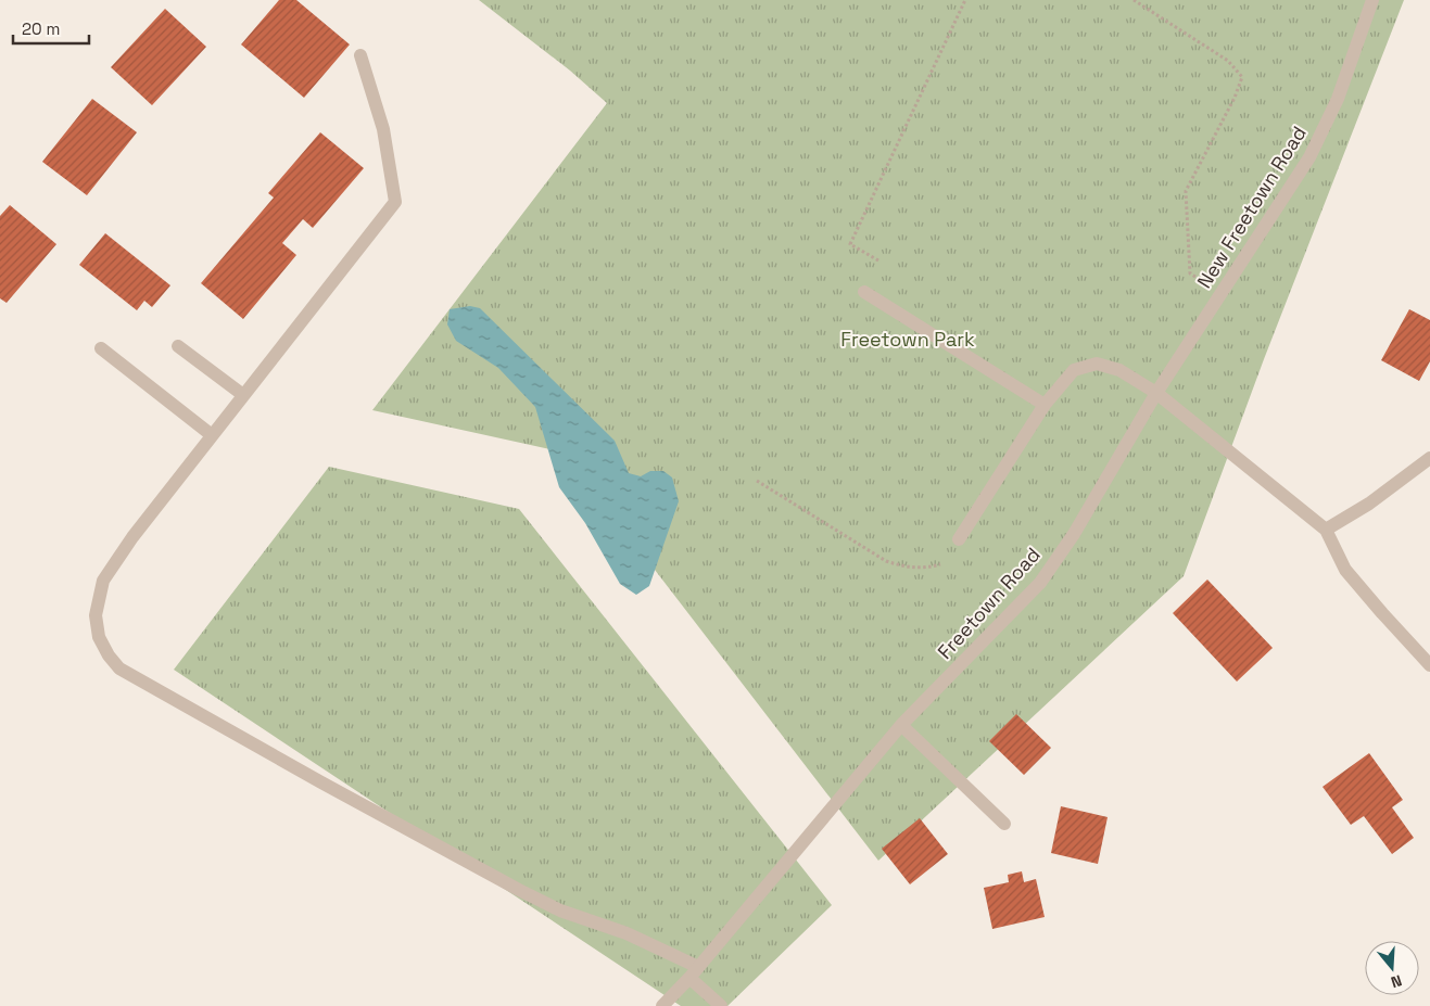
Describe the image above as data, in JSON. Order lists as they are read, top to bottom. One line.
{"streets":{"street":["New Freetown Road","Freetown Road"]},"crossings":[["New Freetown Road","Freetown Road"]],"parks":["Freetown Park"],"scale_bar":"20 m","north":"bottom"}
